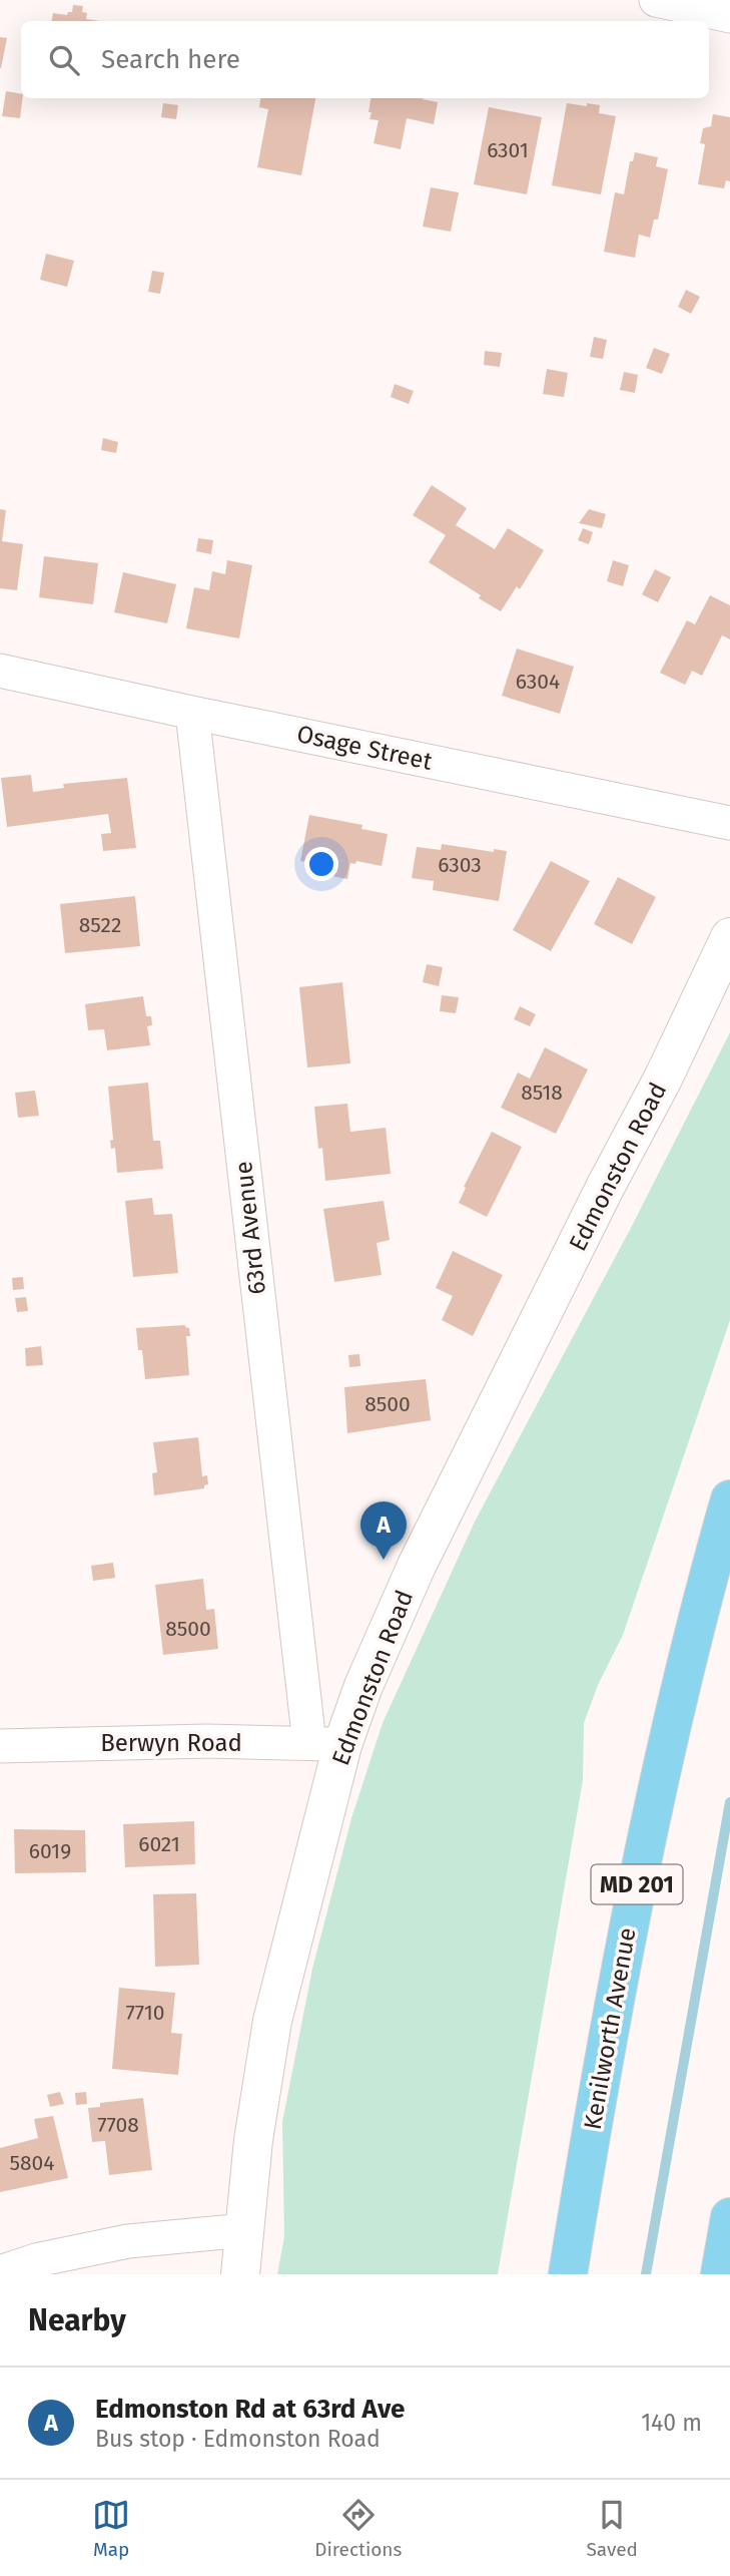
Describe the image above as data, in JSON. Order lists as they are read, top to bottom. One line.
{"streets":{"main road":["MD 201","Kenilworth Avenue"],"street":["Osage Street","Edmonston Road","63rd Avenue","Berwyn Road"]},"crossings":[["Osage Street","63rd Avenue"],["Edmonston Road","63rd Avenue"],["Edmonston Road","Berwyn Road"],["63rd Avenue","Berwyn Road"]],"house_numbers":["6301","6304","6303","8522","8518","8500","8500","6021","6019","7710","7708","5804"],"page":{"search":"Search here","pins":"A","heading":"Nearby","list":[{"mark":"A","name":"Edmonston Rd at 63rd Ave","note":"Bus stop · Edmonston Road","value":"140 m"}],"nav":["Map","Directions","Saved"]}}
